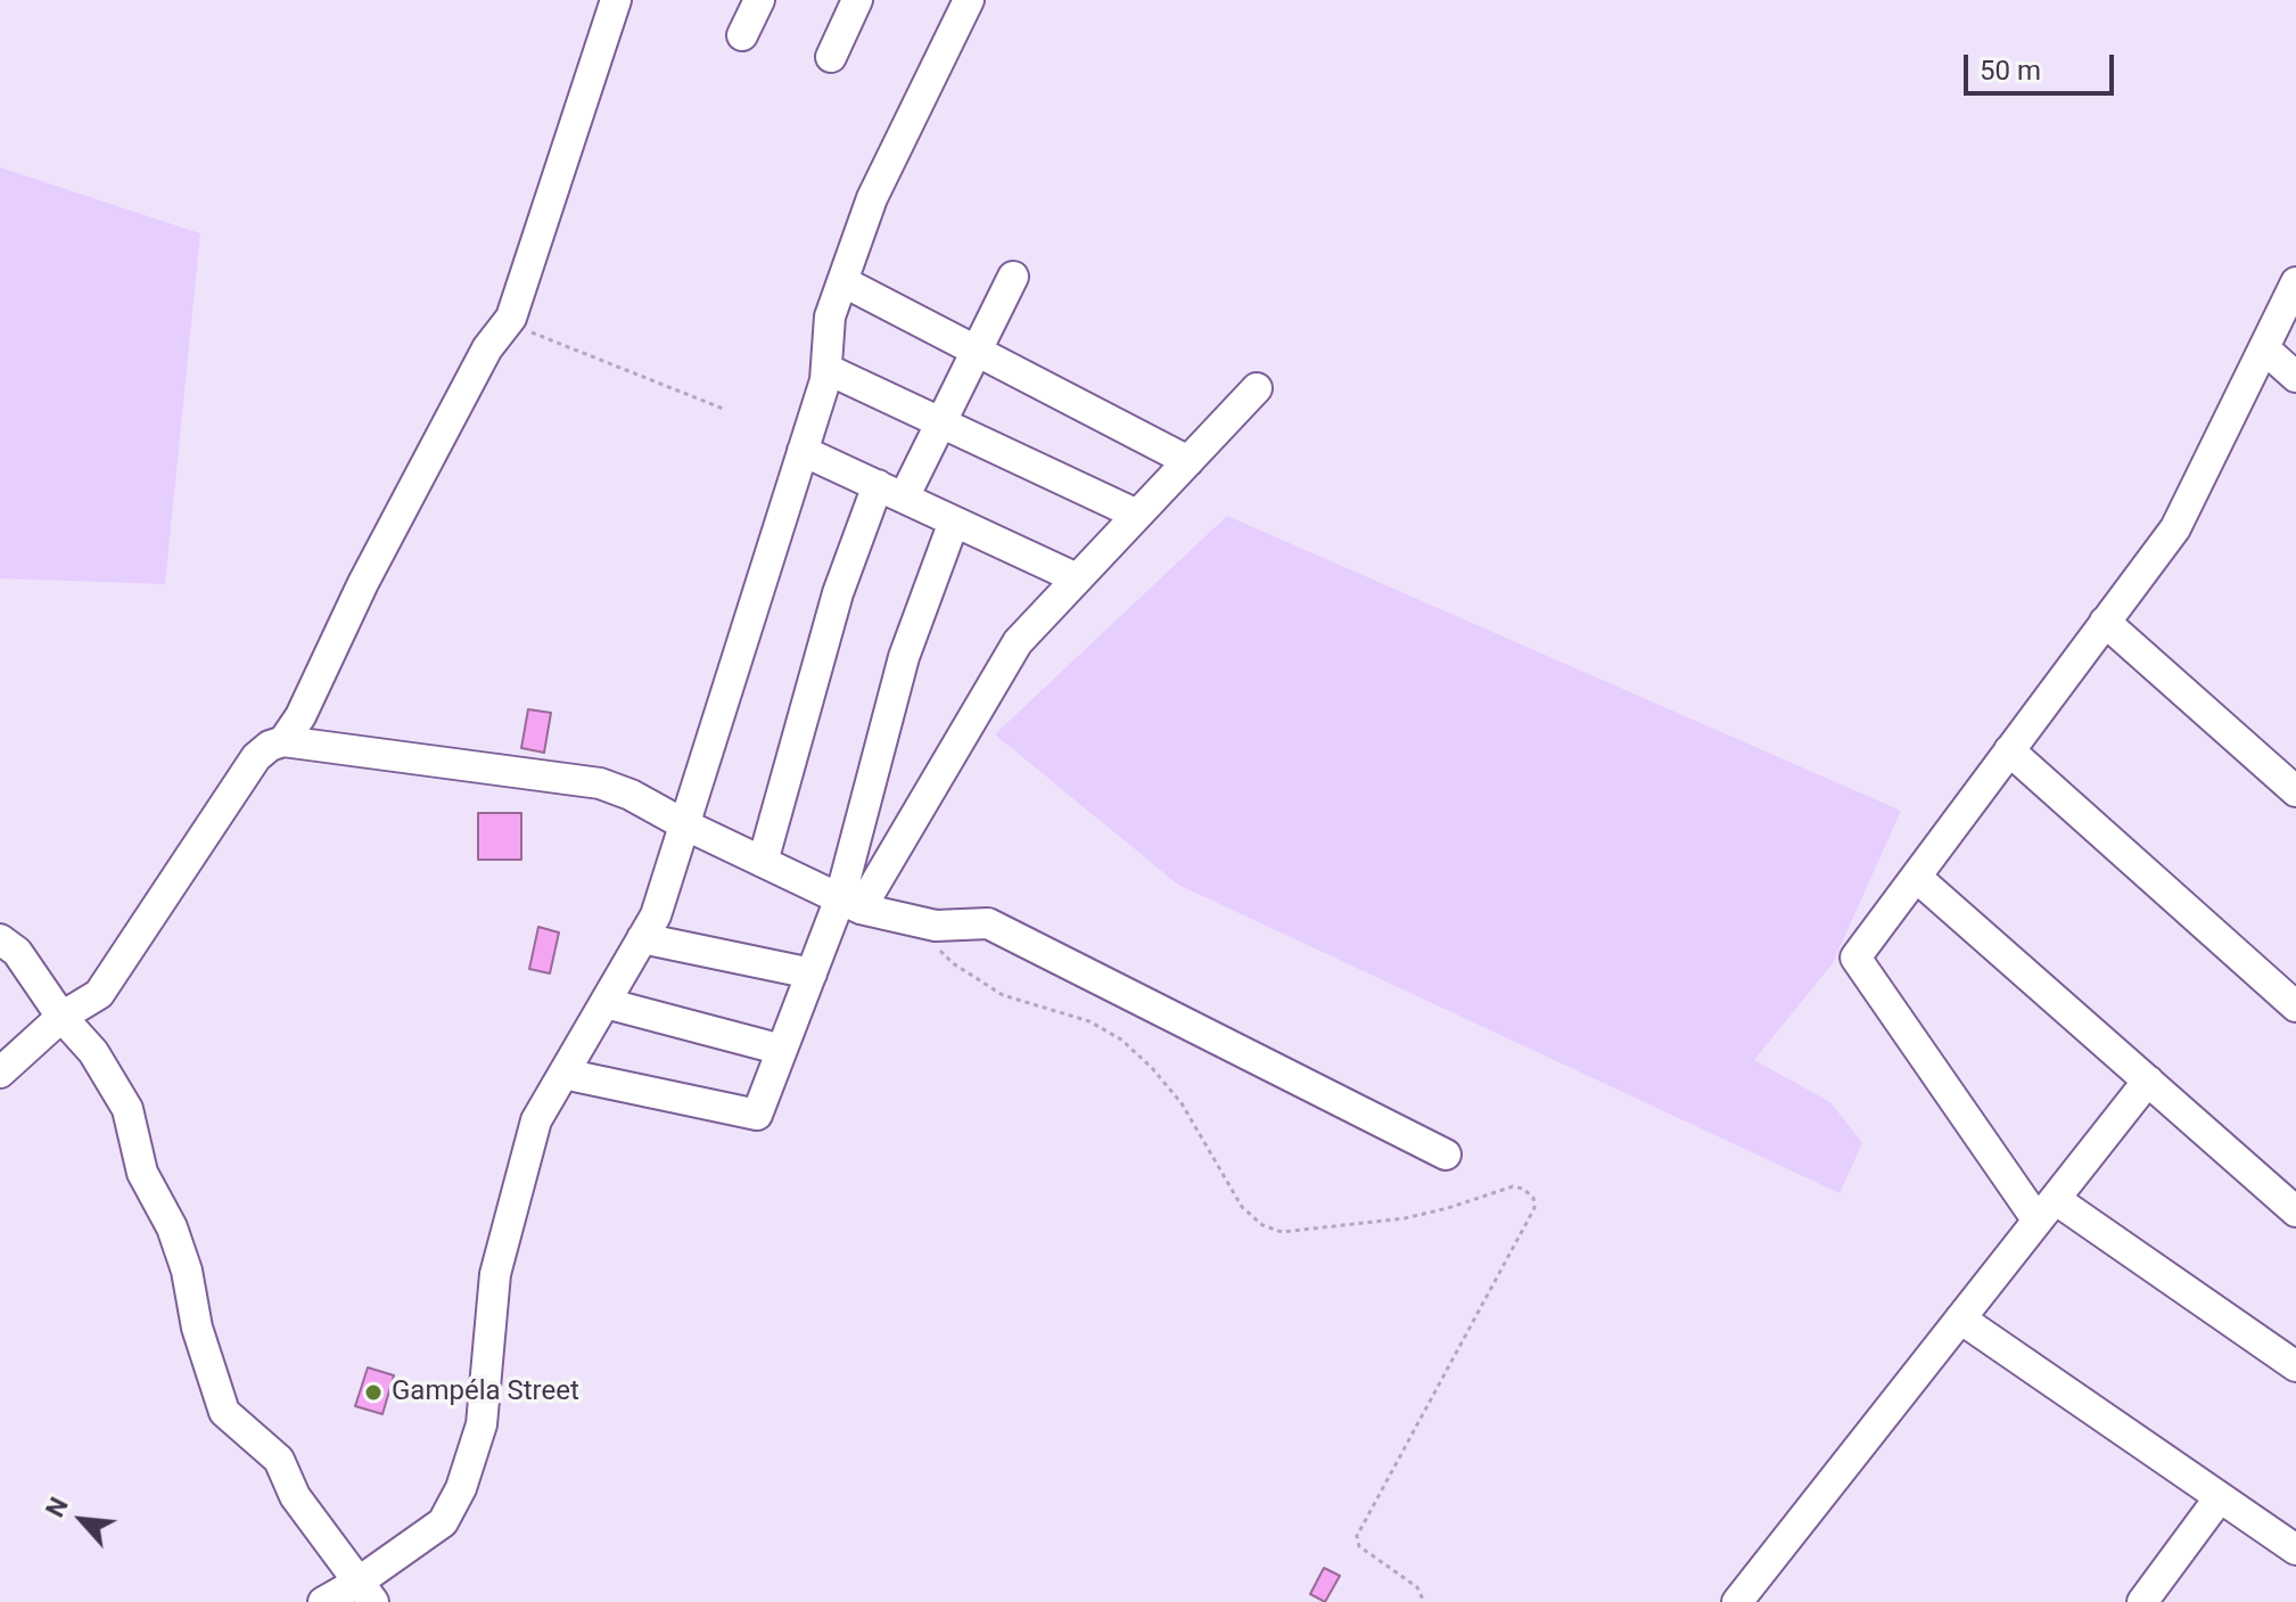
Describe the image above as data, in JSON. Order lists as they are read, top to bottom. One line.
{"places":["Gampéla Street"],"scale_bar":"50 m","north":"top left"}
